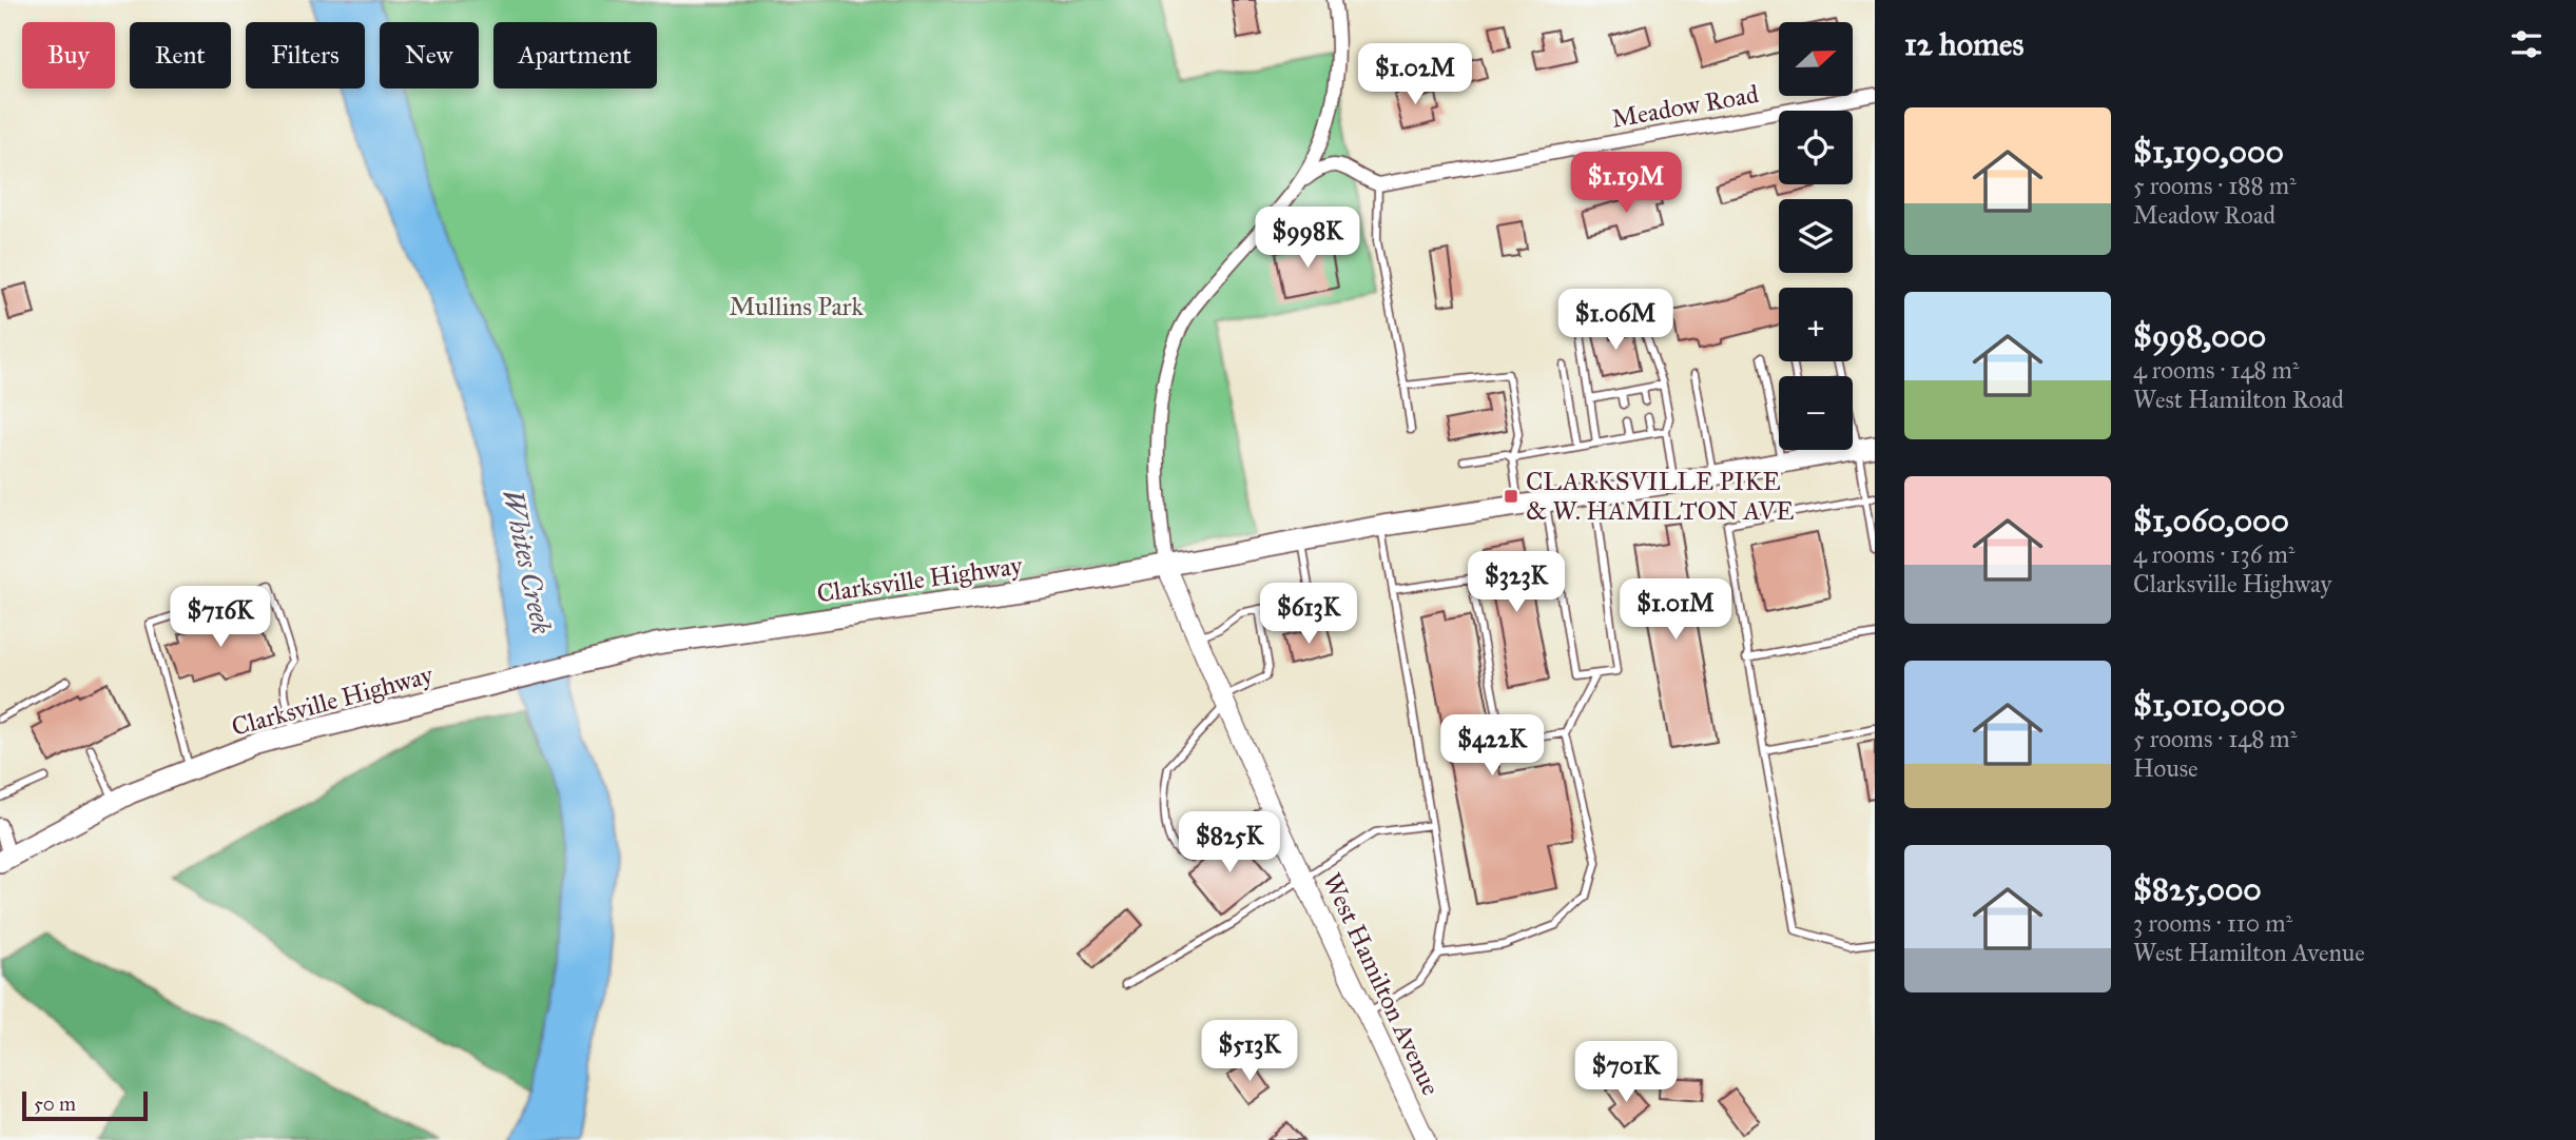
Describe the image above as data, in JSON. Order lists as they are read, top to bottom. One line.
{"streets":{"main road":["Clarksville Highway"],"street":["Meadow Road","West Hamilton Avenue"]},"crossings":[["Clarksville Highway","West Hamilton Avenue"]],"water":["Whites Creek"],"parks":["Mullins Park"],"places":{"transit":["CLARKSVILLE PIKE & W. HAMILTON AVE"]},"scale_bar":"50 m","north":"right","page":{"heading":"12 homes","map_buttons":["+","−"],"chip":["Buy","Rent","Filters","New","Apartment"],"price":["$1.02M","$1.19M","$998K","$1.06M","$323K","$1.01M","$613K","$716K","$422K","$825K","$513K","$701K"],"list":[{"name":"$1,190,000","note":"5 rooms · 188 m² · Meadow Road"},{"name":"$998,000","note":"4 rooms · 148 m² · West Hamilton Road"},{"name":"$1,060,000","note":"4 rooms · 136 m² · Clarksville Highway"},{"name":"$1,010,000","note":"5 rooms · 148 m² · House"},{"name":"$825,000","note":"3 rooms · 110 m² · West Hamilton Avenue"}],"scale":"50 m"}}
